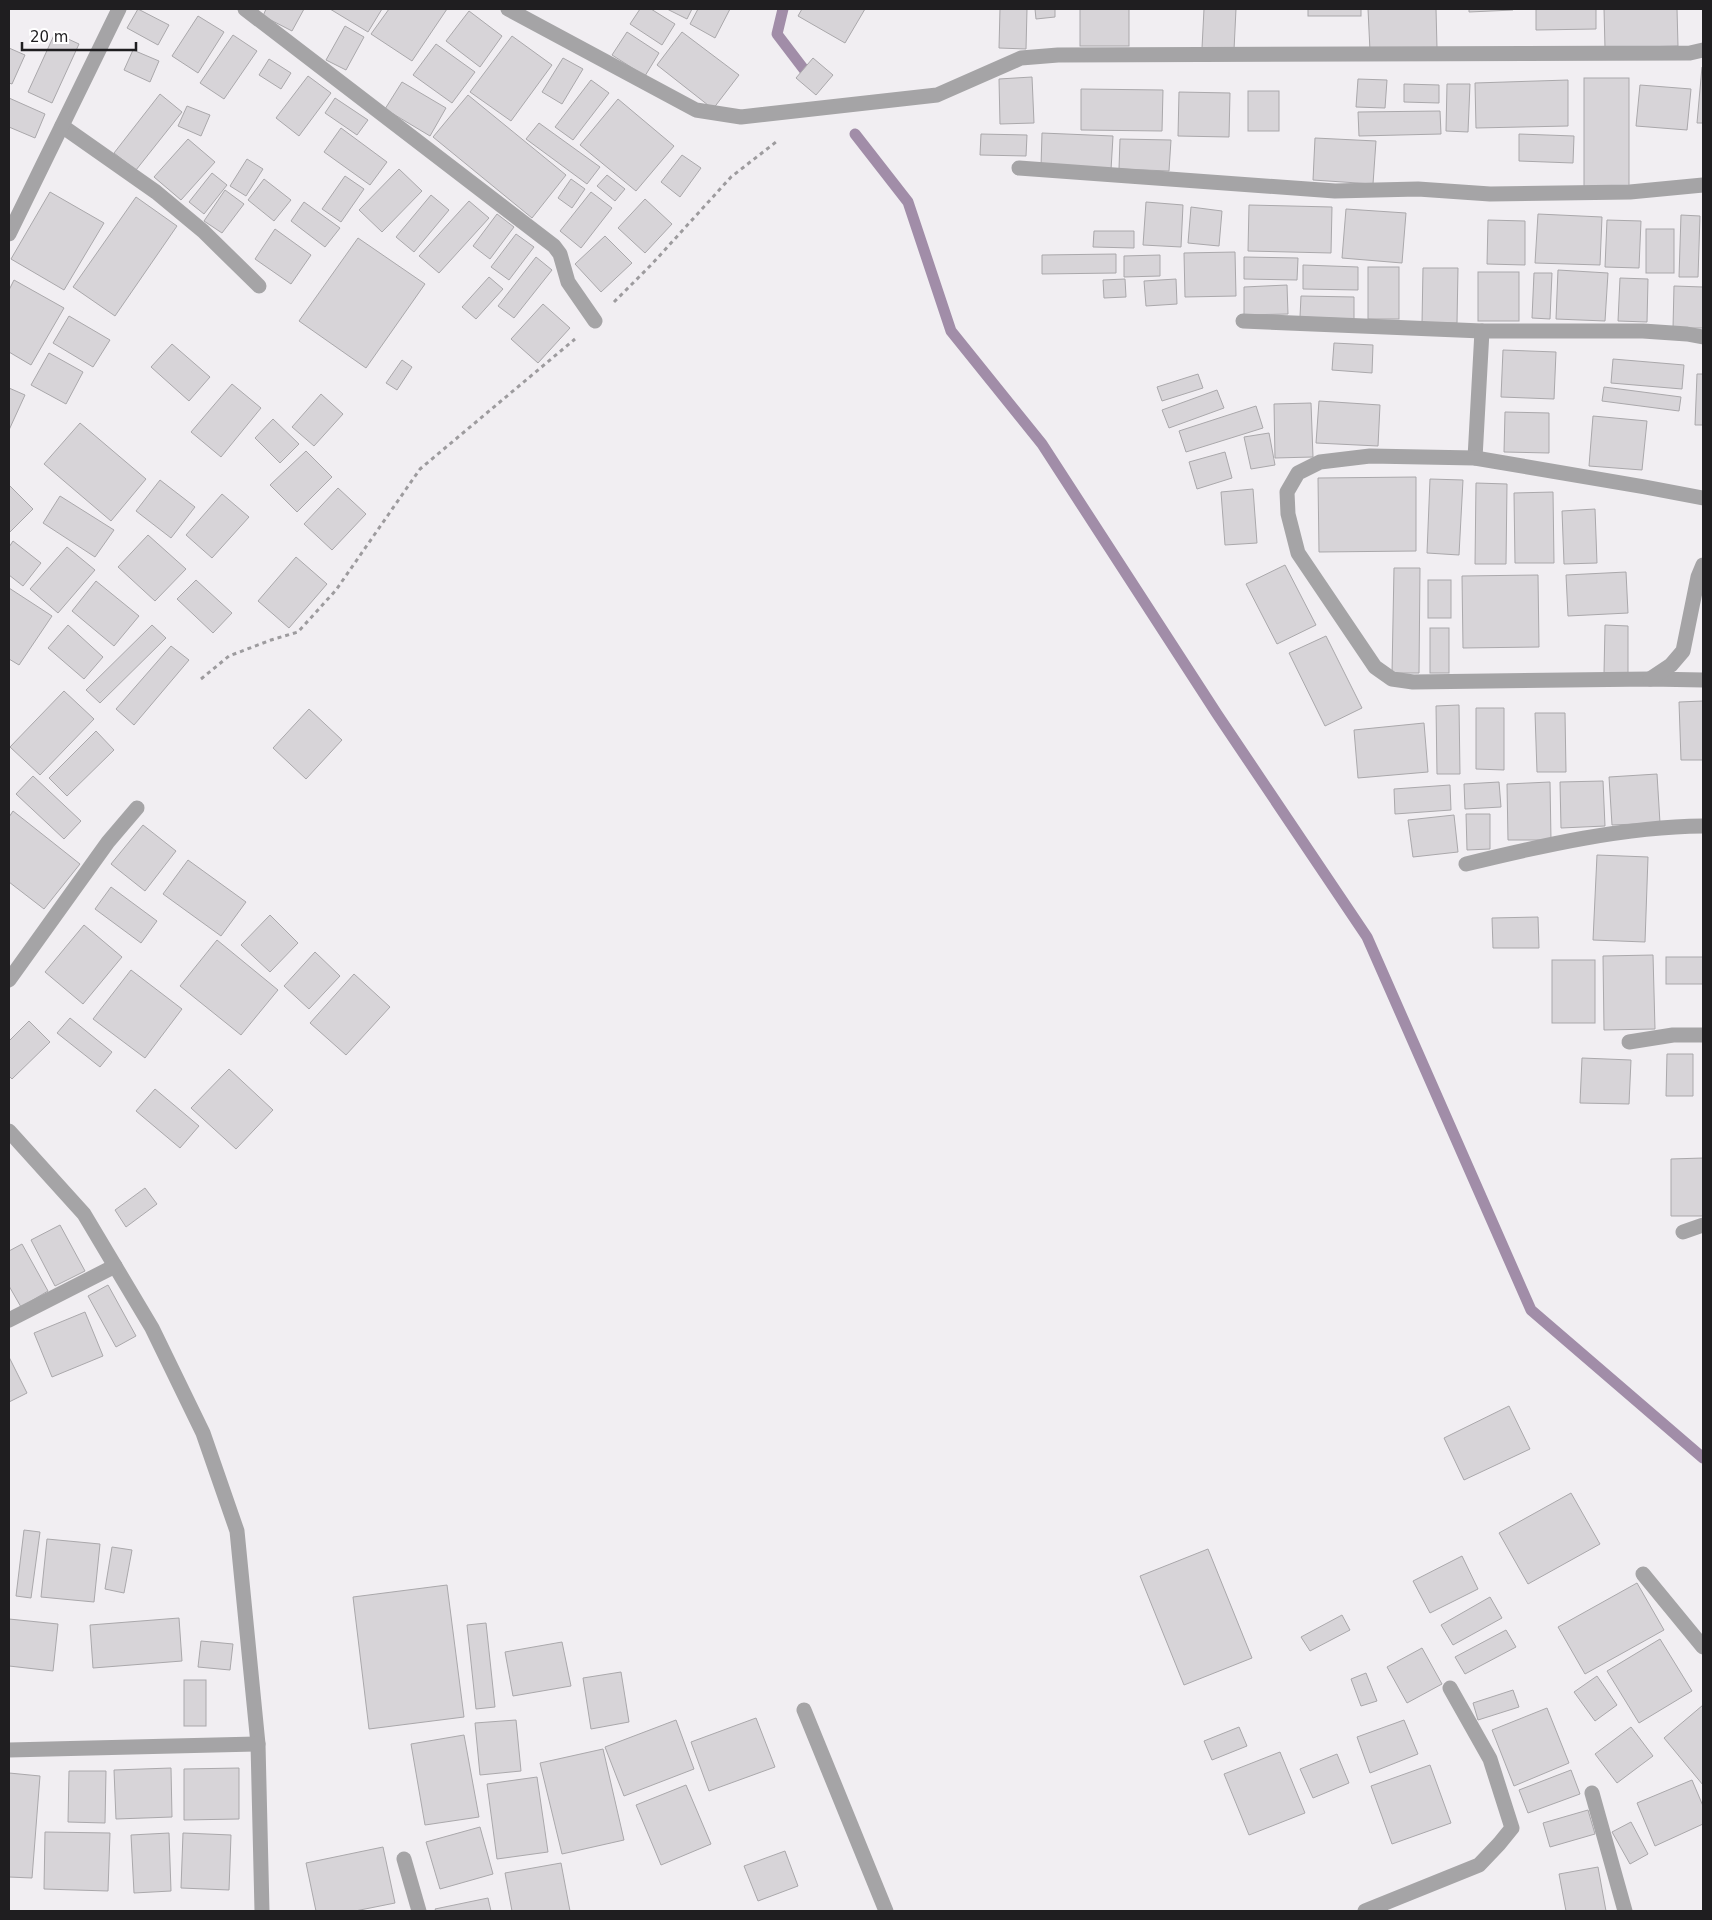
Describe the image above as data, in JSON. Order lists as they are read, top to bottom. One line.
{"scale_bar":"20 m"}
